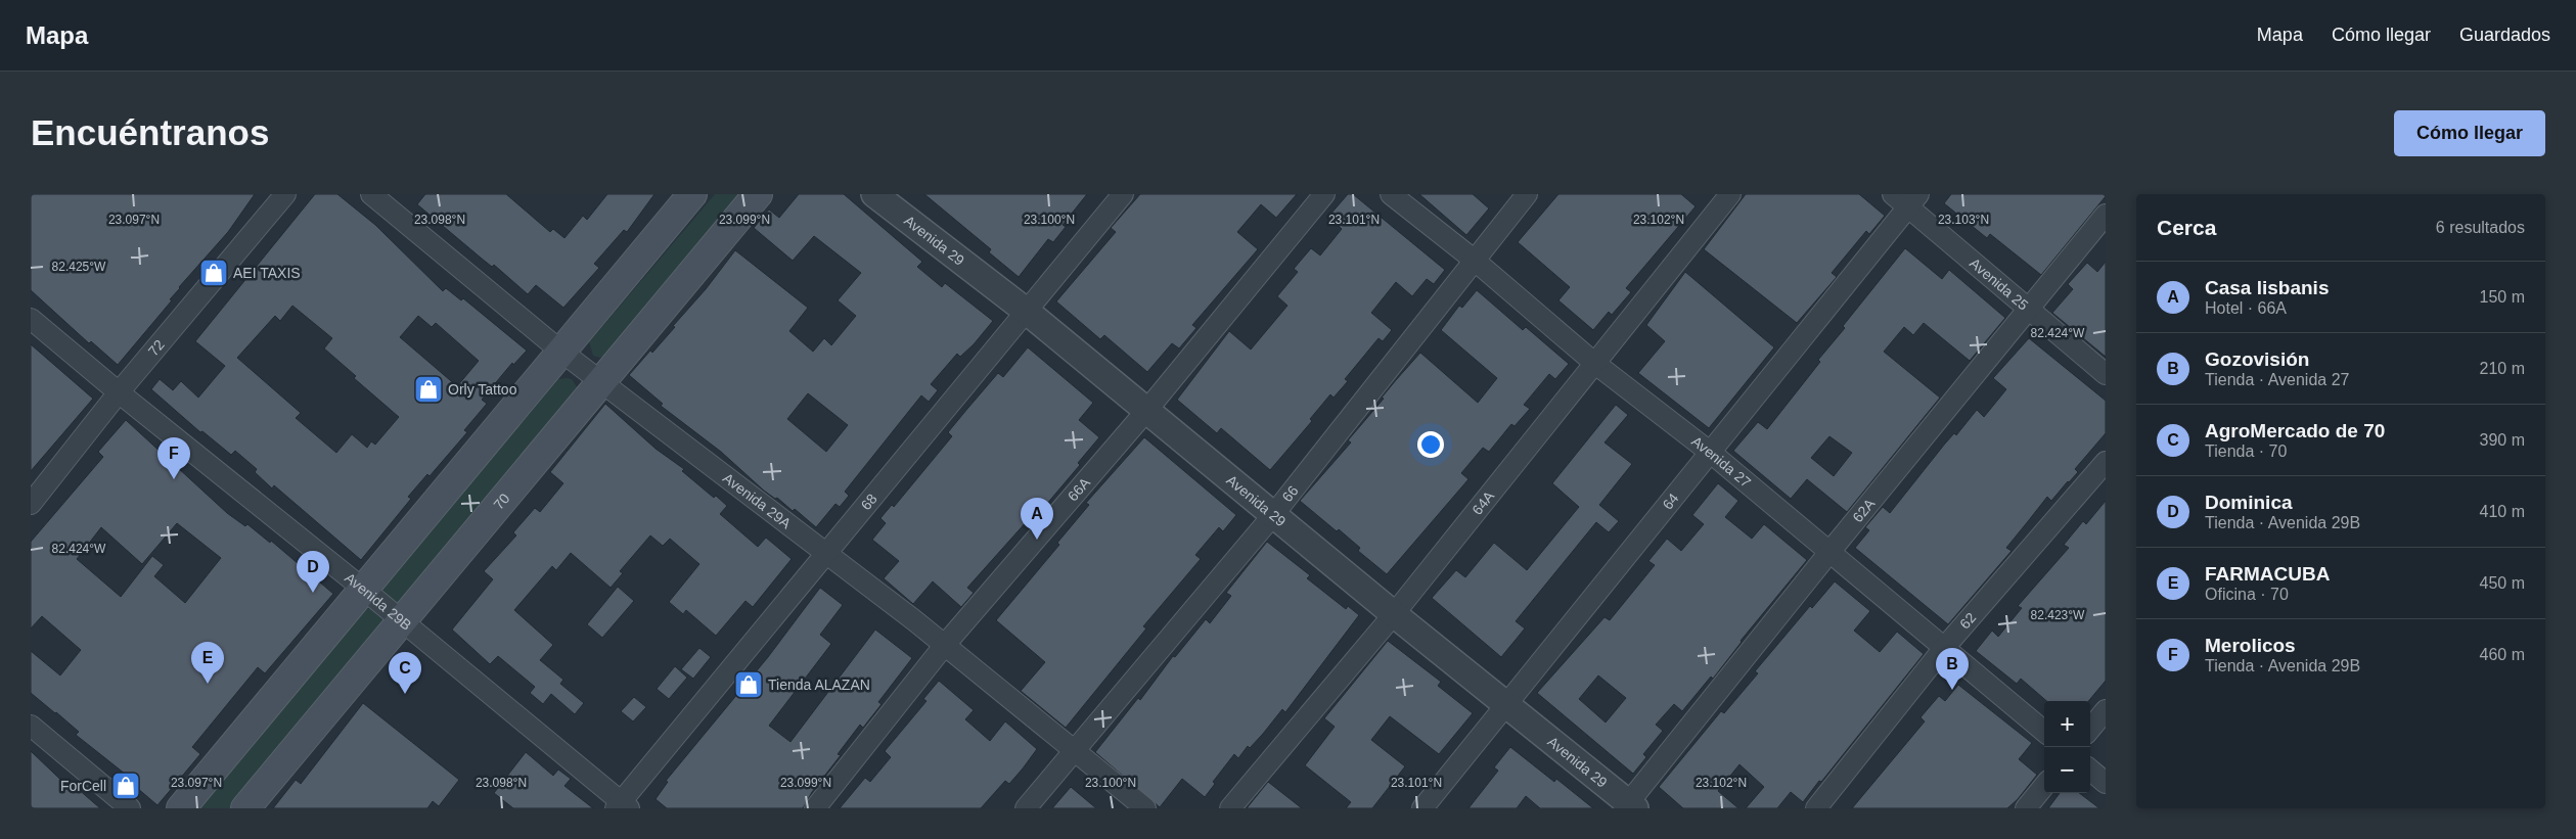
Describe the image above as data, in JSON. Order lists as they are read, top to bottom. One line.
{"streets":{"main road":["70"],"street":["Avenida 29","Avenida 25","72","Avenida 27","66A","66","Avenida 29A","68","64","64A","62A","Avenida 29B","62"]},"crossings":[["Avenida 29","66A"],["Avenida 29","66"],["Avenida 29","68"],["Avenida 29","64"],["Avenida 29","64A"],["Avenida 29","62A"],["Avenida 25","64"],["Avenida 25","62A"],["72","Avenida 29B"],["Avenida 27","66"],["Avenida 27","64"],["Avenida 27","64A"],["Avenida 27","62A"],["Avenida 27","62"],["66A","Avenida 29A"],["66","Avenida 29A"],["70","Avenida 29A"],["70","Avenida 29B"],["Avenida 29A","68"],["68","Avenida 29B"]],"places":{"shop":["AEI TAXIS","Orly Tattoo","Tienda ALAZAN","ForCell"]},"page":{"header":"Mapa","nav":["Mapa","Cómo llegar","Guardados"],"buttons":"Cómo llegar","title":"Encuéntranos","heading":["Cerca","6 resultados"],"list":[{"mark":"A","name":"Casa lisbanis","note":"Hotel · 66A","value":"150 m"},{"mark":"B","name":"Gozovisión","note":"Tienda · Avenida 27","value":"210 m"},{"mark":"C","name":"AgroMercado de 70","note":"Tienda · 70","value":"390 m"},{"mark":"D","name":"Dominica","note":"Tienda · Avenida 29B","value":"410 m"},{"mark":"E","name":"FARMACUBA","note":"Oficina · 70","value":"450 m"},{"mark":"F","name":"Merolicos","note":"Tienda · Avenida 29B","value":"460 m"}],"pins":["F","A","D","E","B","C"],"map_buttons":["+","−"]},"coordinates":["23.097°N","23.098°N","23.099°N","23.100°N","23.101°N","23.102°N","23.103°N","82.425°W","82.424°W","82.423°W"]}
